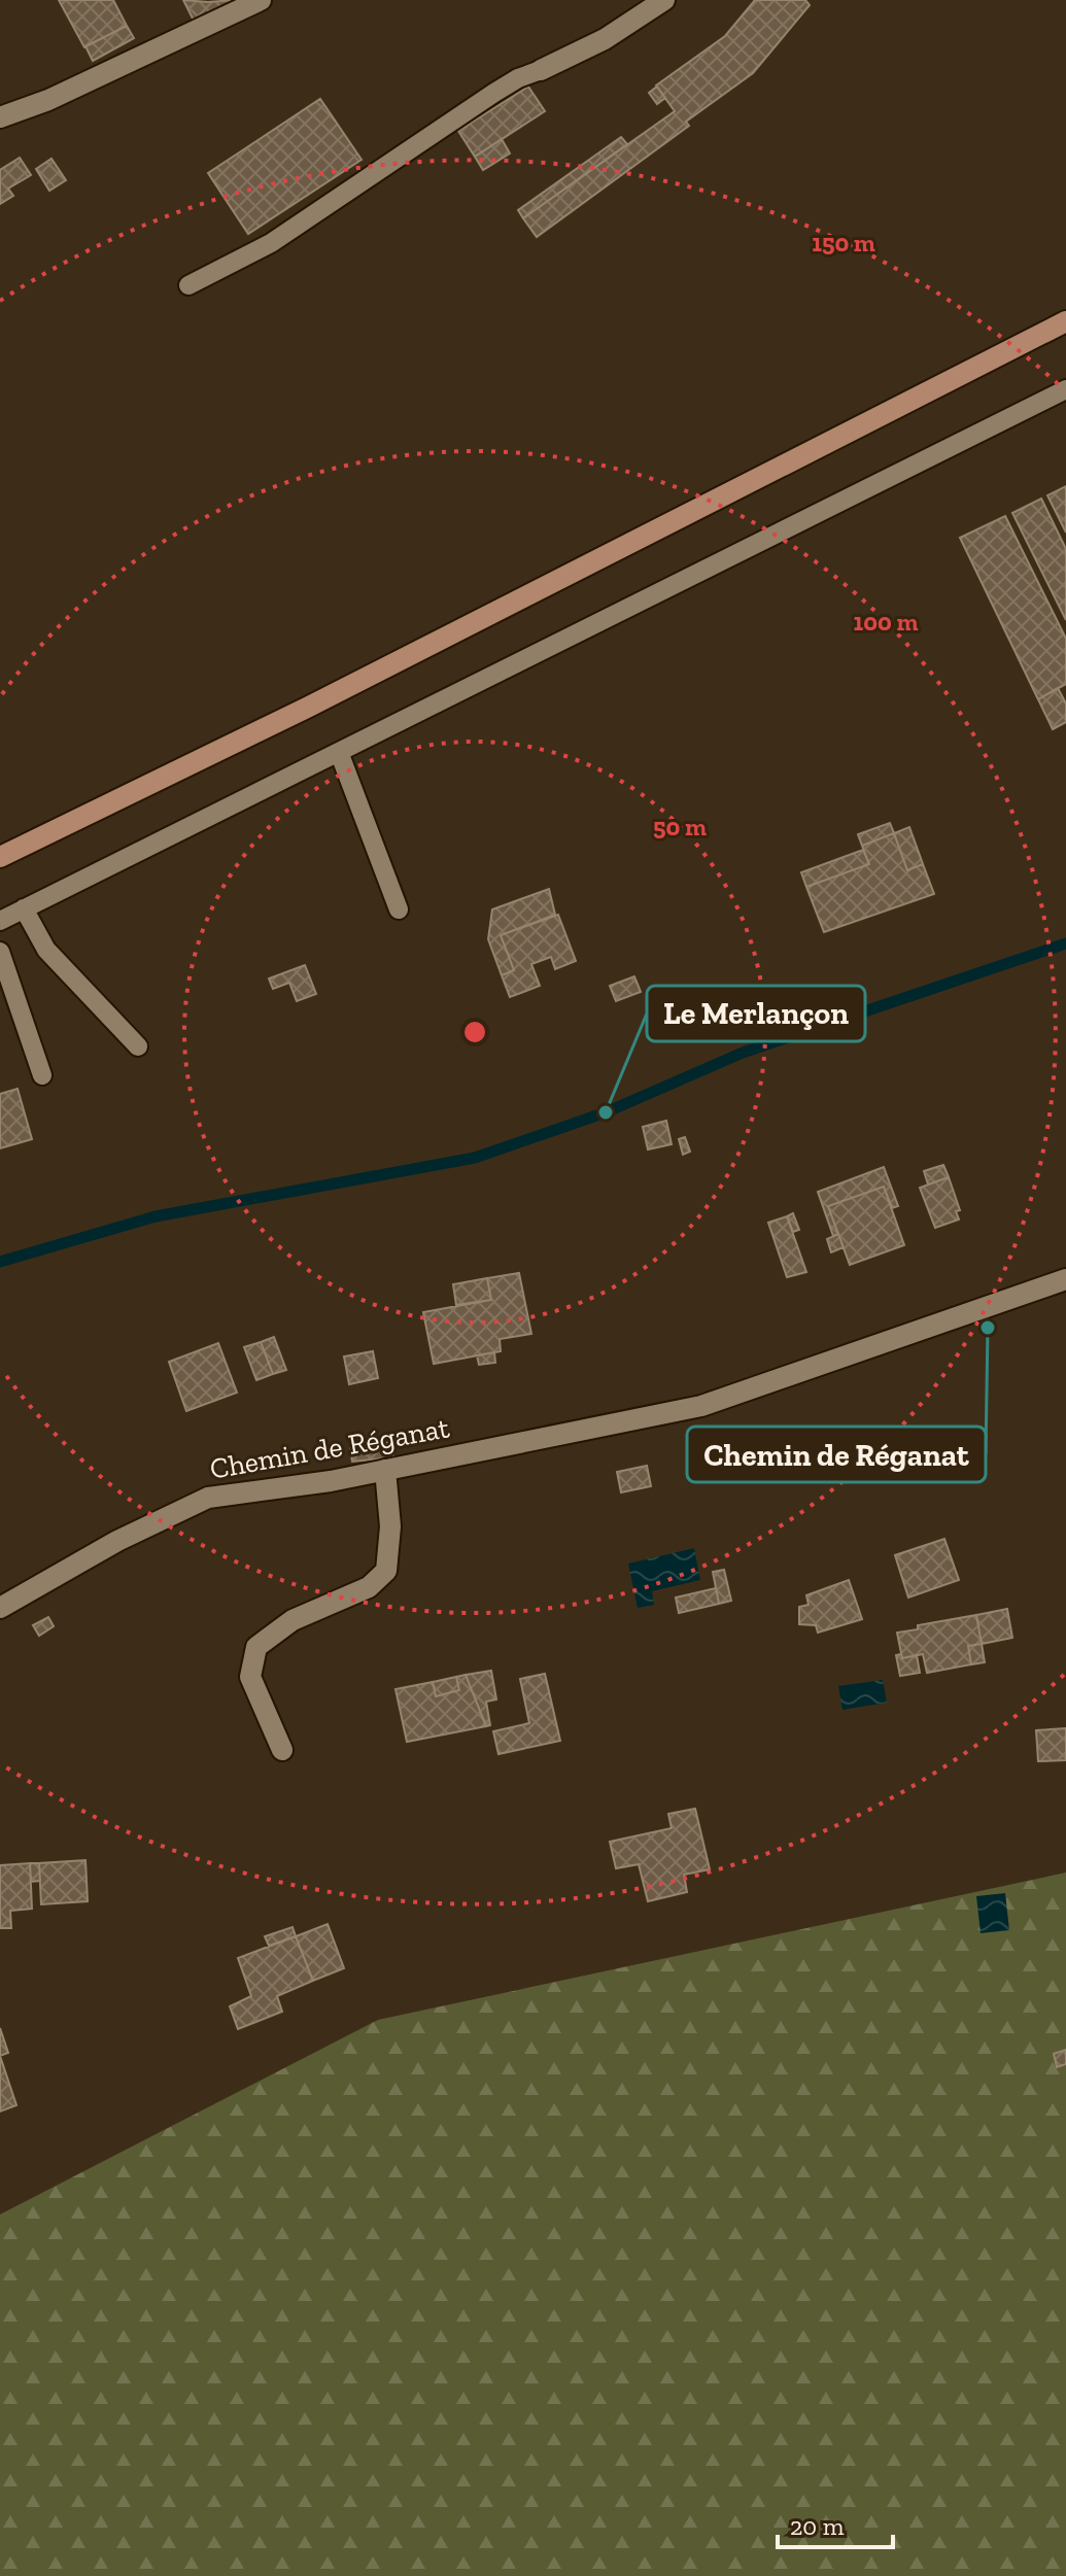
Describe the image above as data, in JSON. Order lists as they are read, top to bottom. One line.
{"streets":{"street":["Chemin de Réganat"]},"places":["Le Merlançon","Chemin de Réganat"],"scale_bar":"20 m","rings":["150 m","100 m","50 m"]}
